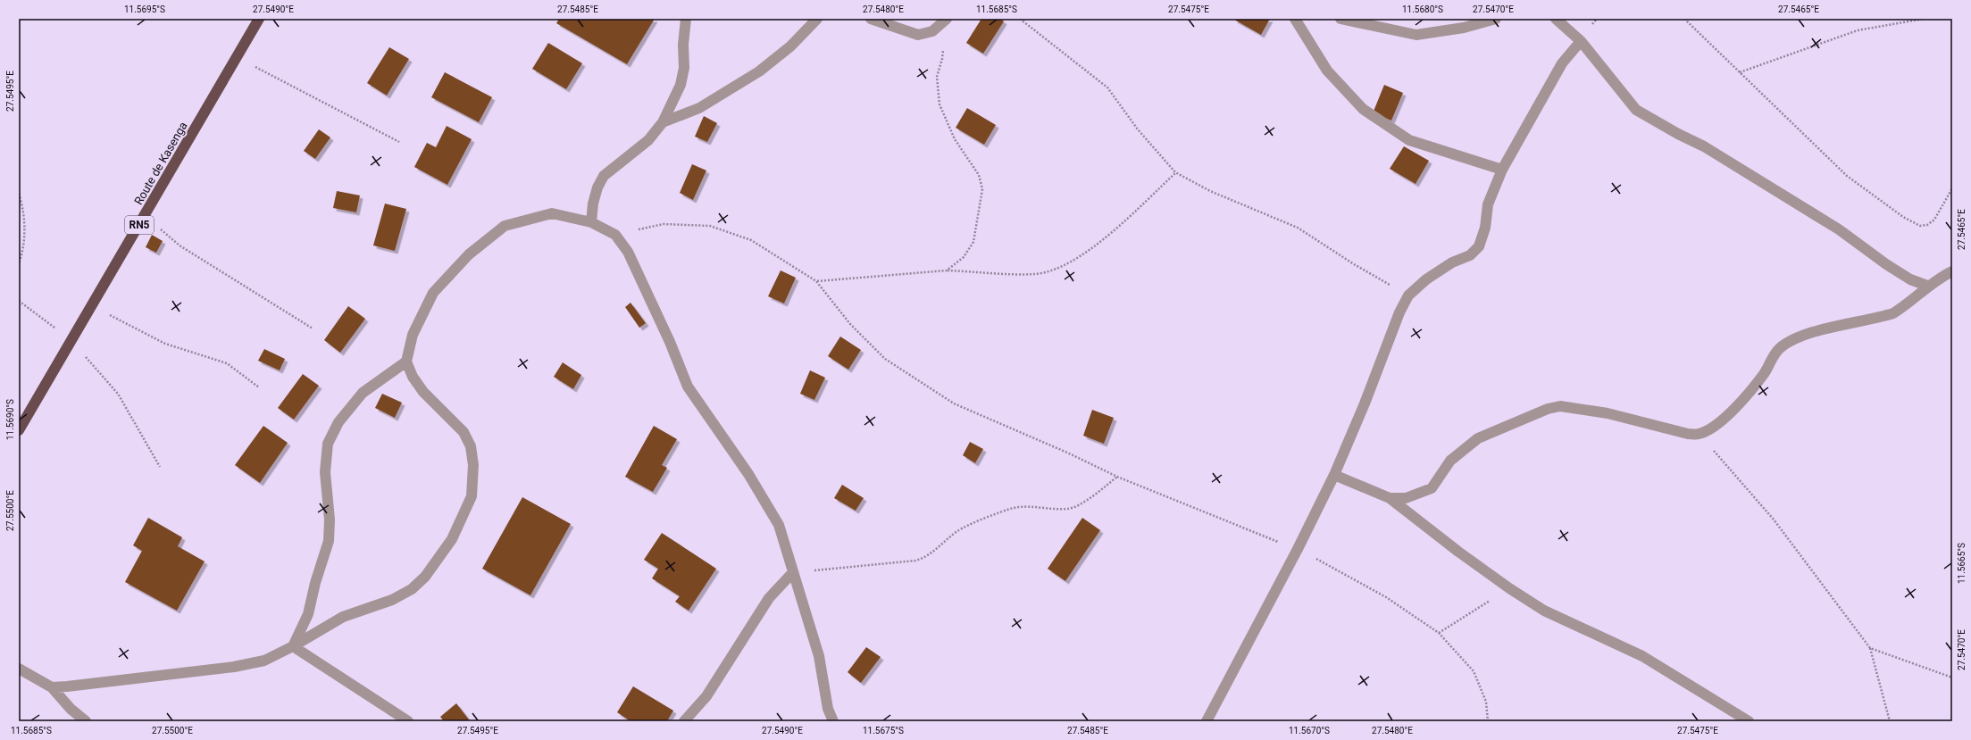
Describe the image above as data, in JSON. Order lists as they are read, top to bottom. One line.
{"streets":{"highway":["Route de Kasenga","RN5"]},"coordinates":["11.5695°S","27.5490°E","27.5485°E","27.5480°E","11.5685°S","27.5475°E","11.5680°S","27.5470°E","27.5465°E","27.5495°E","11.5690°S","27.5500°E","11.5665°S","11.5675°S","11.5670°S"]}
